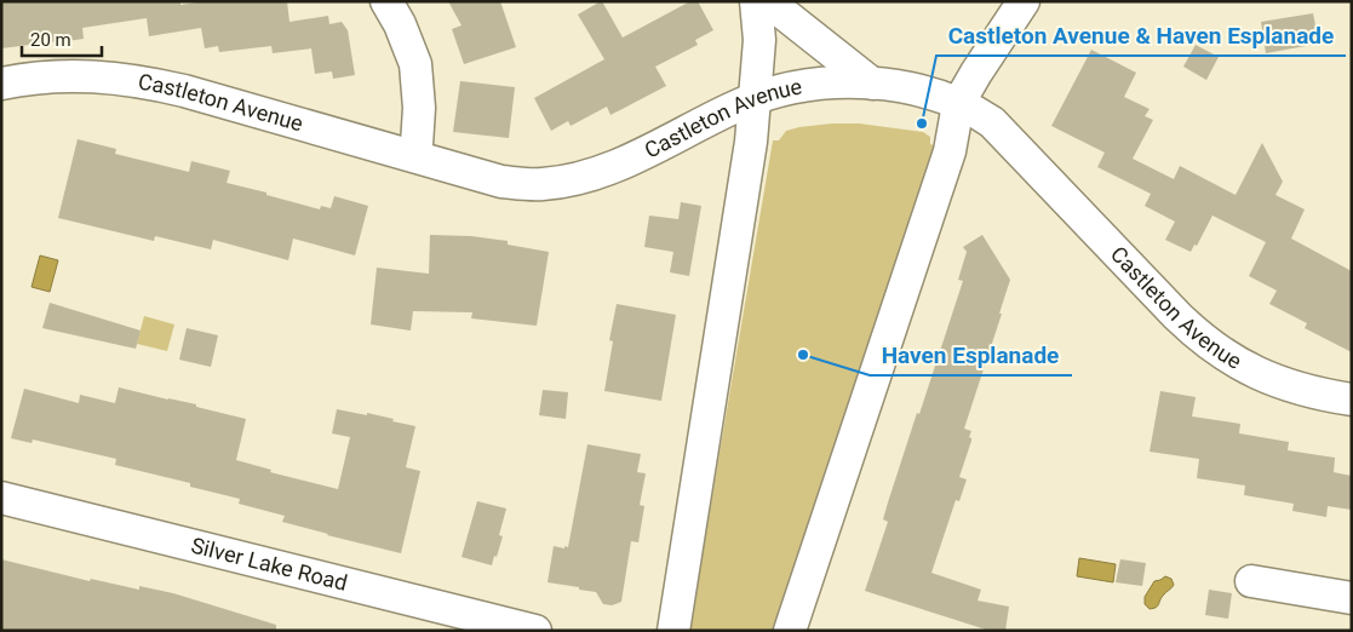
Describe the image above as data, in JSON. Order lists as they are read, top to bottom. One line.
{"streets":{"street":["Castleton Avenue","Silver Lake Road"]},"places":["Castleton Avenue & Haven Esplanade","Haven Esplanade"],"scale_bar":"20 m"}
